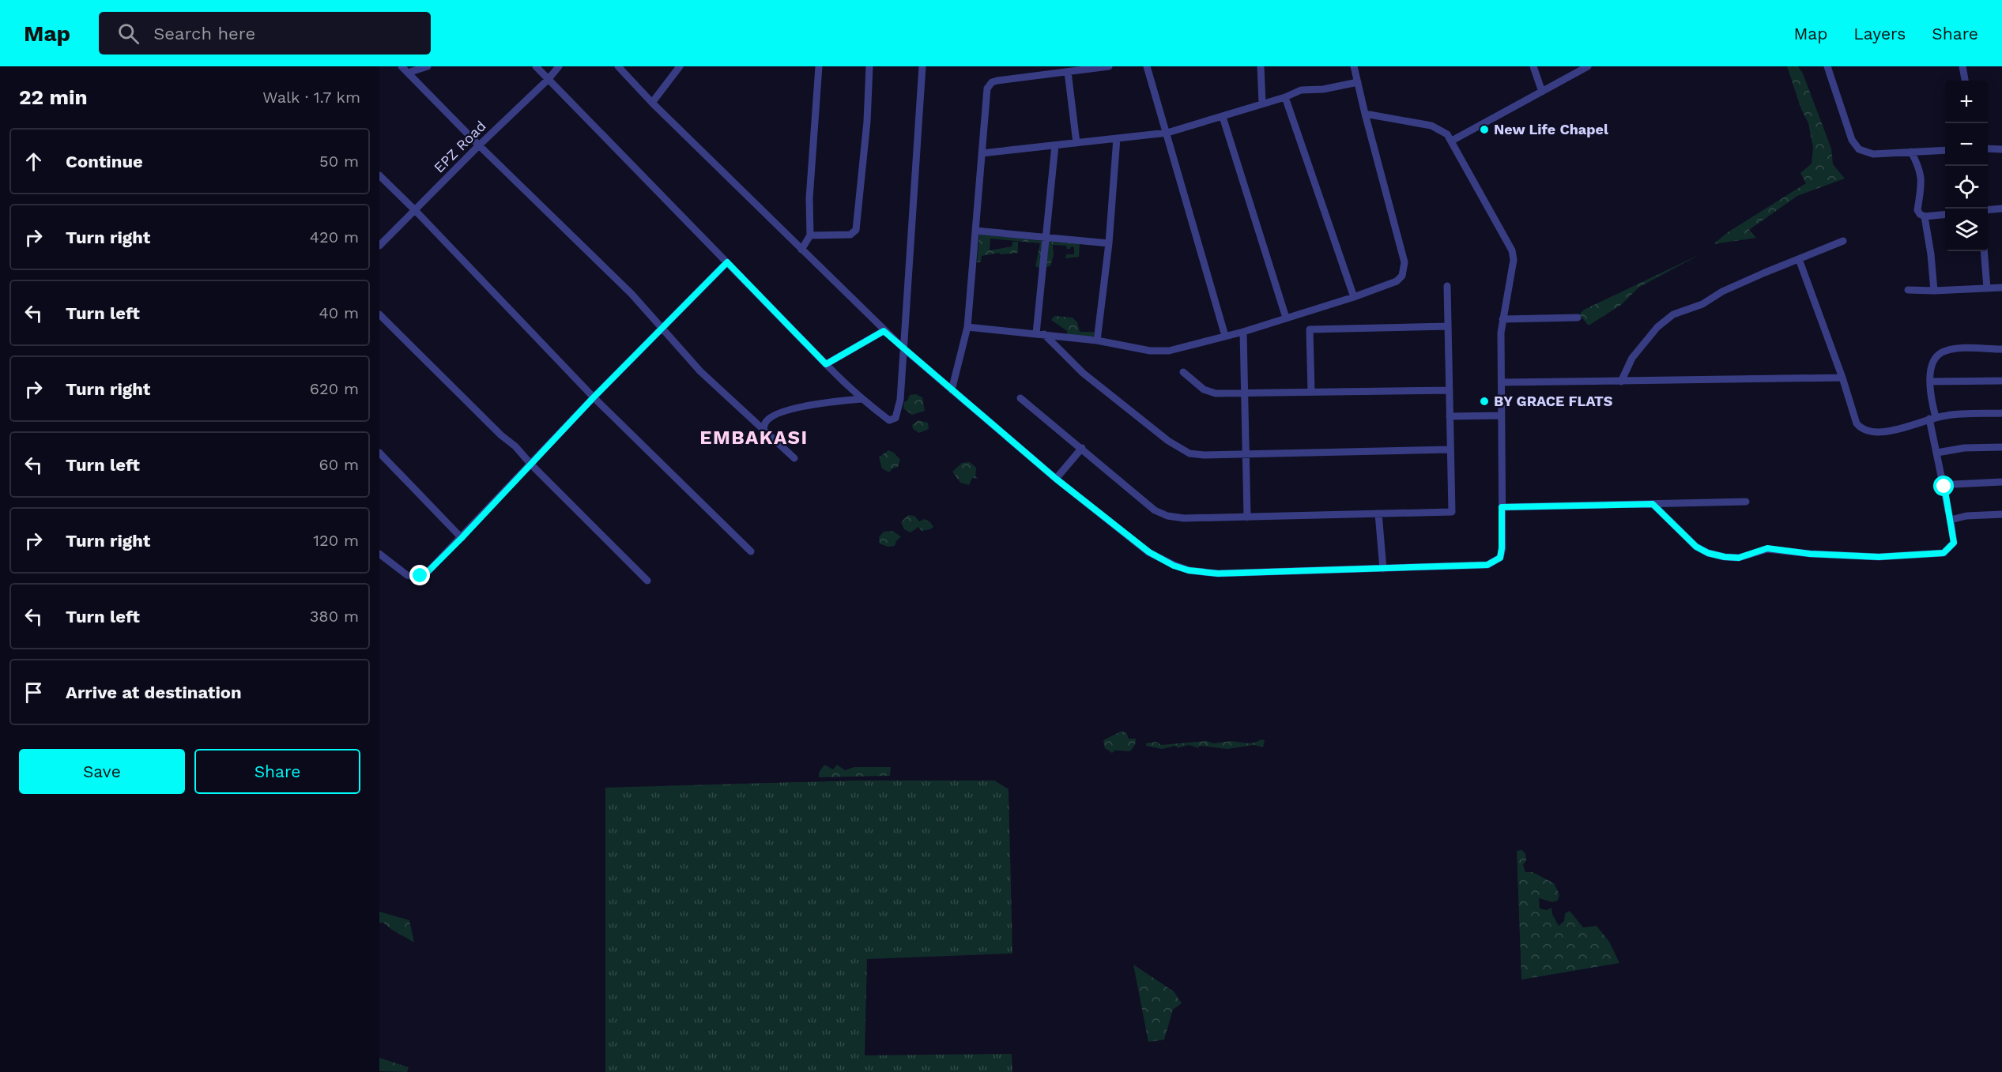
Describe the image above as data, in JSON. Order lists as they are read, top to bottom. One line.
{"streets":{"street":["EPZ Road"]},"districts":["EMBAKASI"],"places":["New Life Chapel","BY GRACE FLATS"],"page":{"header":"Map","search":"Search here","nav":["Map","Layers","Share"],"heading":["22 min","Walk · 1.7 km"],"map_buttons":["+","−"],"list":[["Continue","50 m"],["Turn right","420 m"],["Turn left","40 m"],["Turn right","620 m"],["Turn left","60 m"],["Turn right","120 m"],["Turn left","380 m"],"Arrive at destination"],"buttons":["Save","Share"]}}
